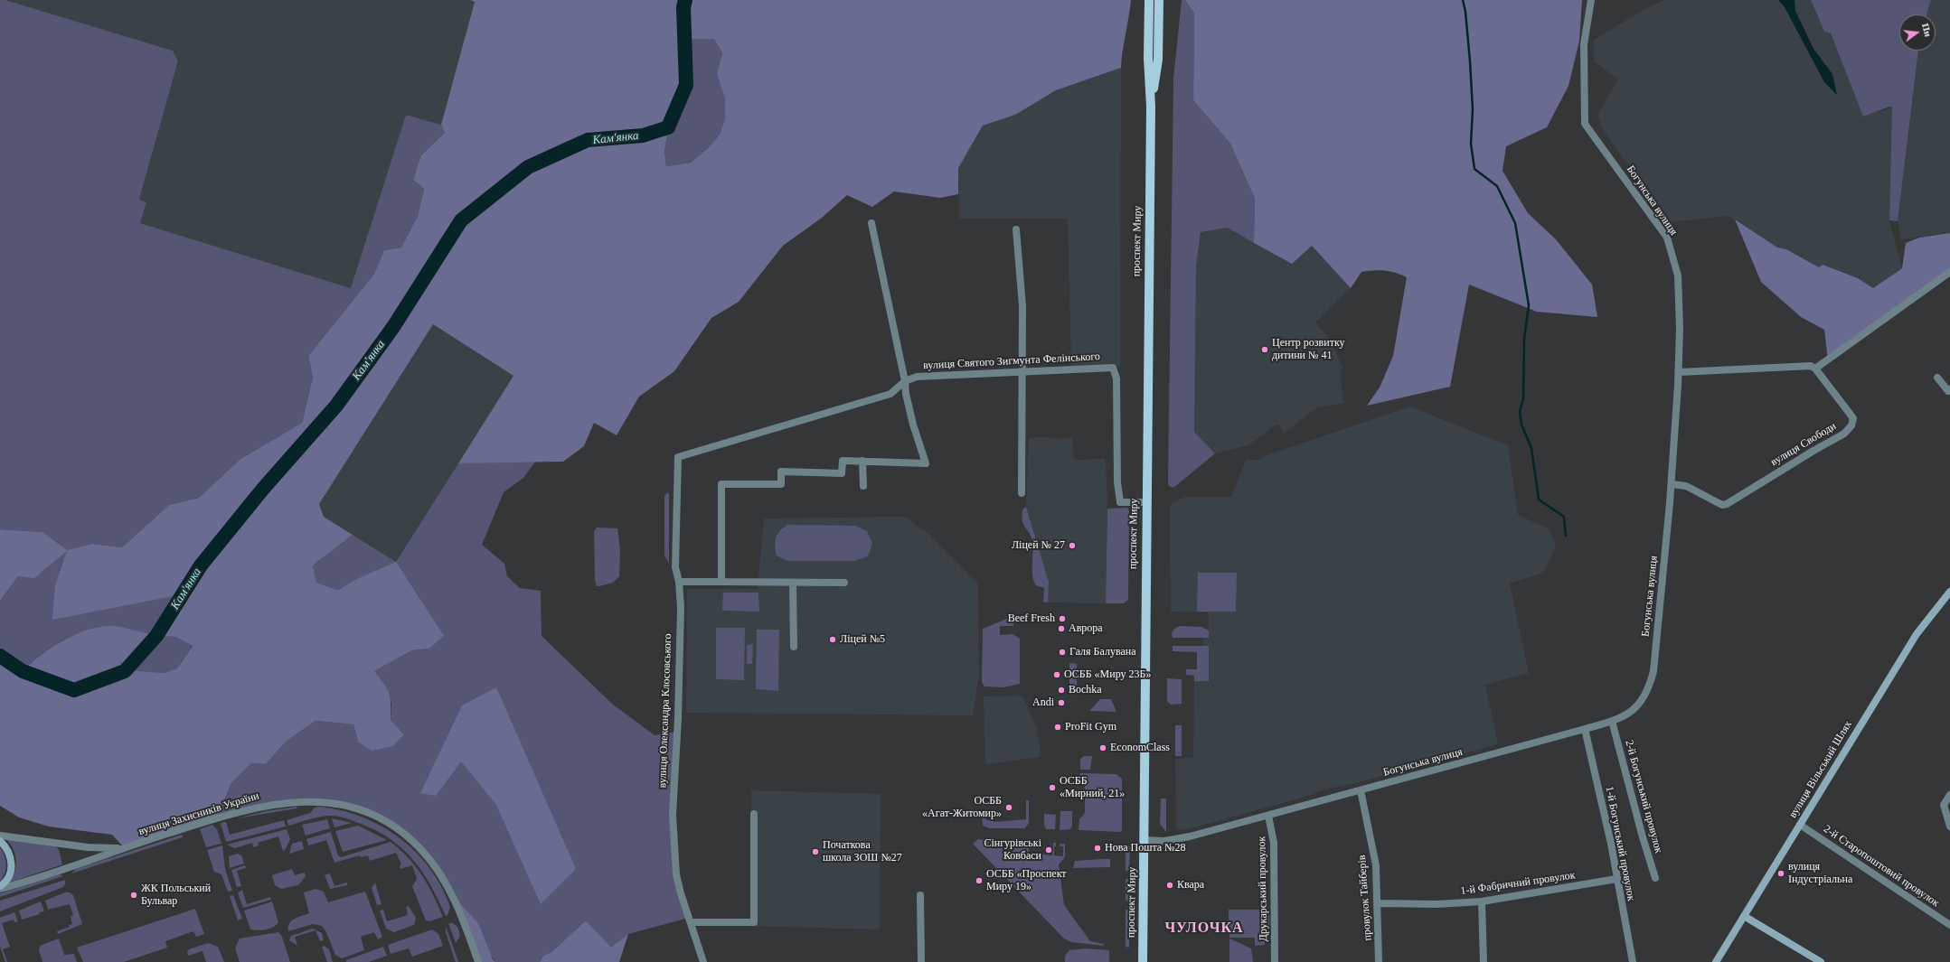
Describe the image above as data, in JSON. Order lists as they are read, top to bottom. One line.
{"streets":{"main road":["проспект Миру"],"street":["Богунська вулиця","вулиця Святого Зигмунта Фелінського","вулиця Свободи","вулиця Олександра Клосовського","вулиця Вільський Шлях","2-й Богунський провулок","вулиця Захисників України","1-й Богунський провулок","2-й Старопоштовий провулок","1-й Фабричний провулок","Друкарський провулок","провулок Тайберів"]},"crossings":[["Богунська вулиця","проспект Миру"],["Богунська вулиця","вулиця Свободи"],["Богунська вулиця","2-й Богунський провулок"],["Богунська вулиця","1-й Богунський провулок"],["Богунська вулиця","Друкарський провулок"],["Богунська вулиця","провулок Тайберів"],["проспект Миру","вулиця Святого Зигмунта Фелінського"],["вулиця Святого Зигмунта Фелінського","вулиця Олександра Клосовського"],["вулиця Вільський Шлях","2-й Старопоштовий провулок"],["1-й Богунський провулок","1-й Фабричний провулок"],["1-й Фабричний провулок","провулок Тайберів"]],"districts":["ЧУЛОЧКА"],"water":["Кам'янка"],"places":["Центр розвитку дитини № 41","Ліцей № 27","Beef Fresh","Аврора","Ліцей №5","Галя Балувана","ОСББ «Миру 23Б»","Bochka","Andi","ProFit Gym","EconomClass","ОСББ «Мирний, 21»","ОСББ «Агат-Житомир»","Нова Пошта №28","Сінгурівські Ковбаси","Початкова школа ЗОШ №27","вулиця Індустріальна","ОСББ «Проспект Миру 19»","Квара","ЖК Польський Бульвар"],"north":"right"}
